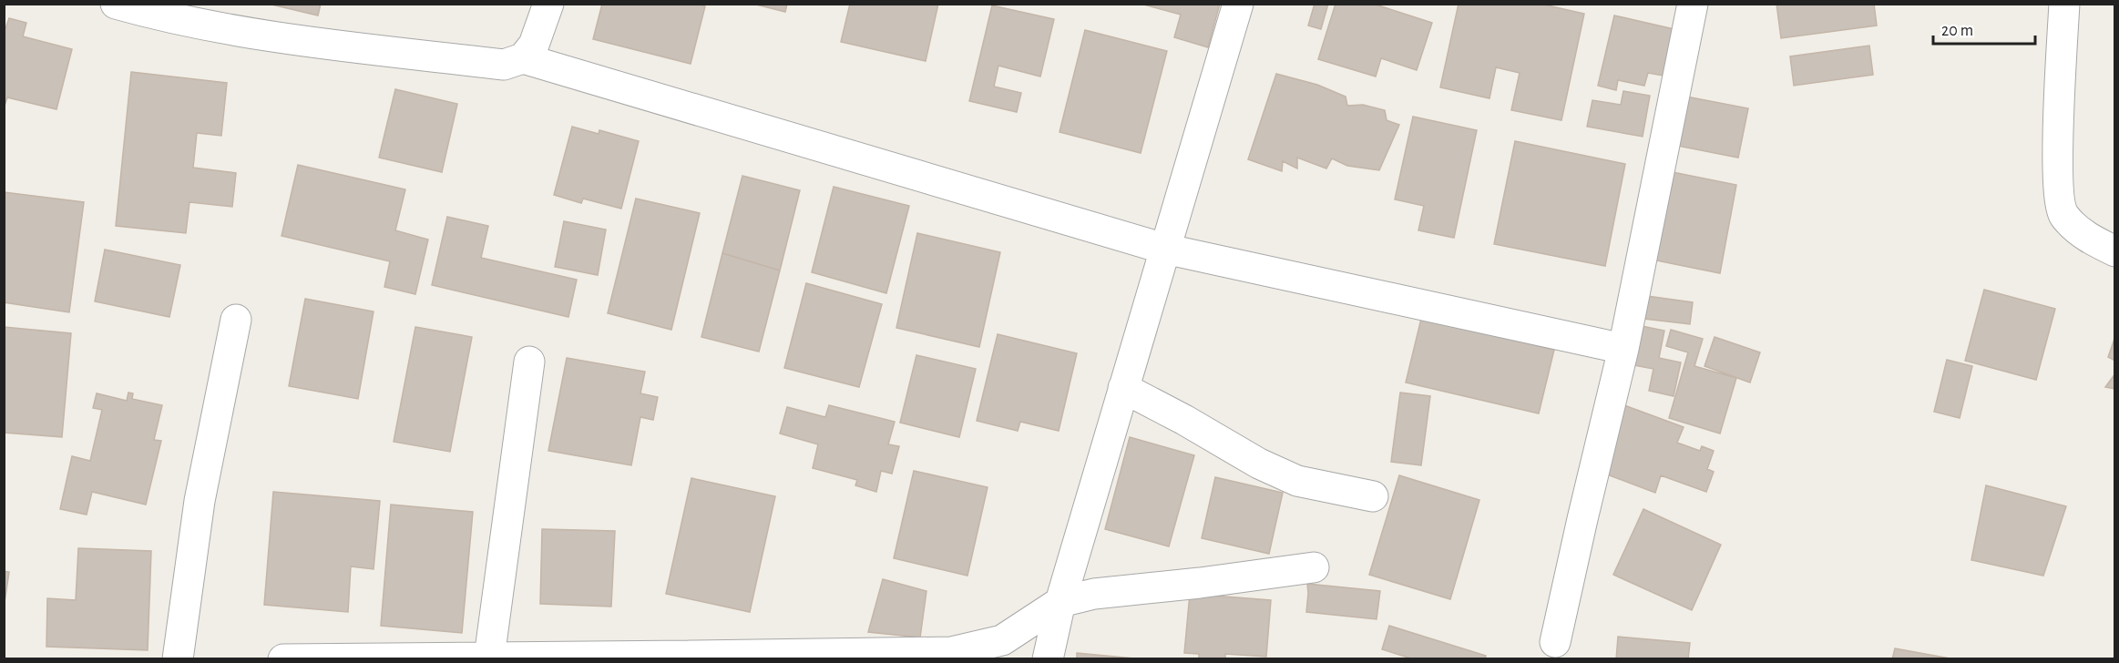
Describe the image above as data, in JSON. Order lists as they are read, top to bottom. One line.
{"scale_bar":"20 m"}
